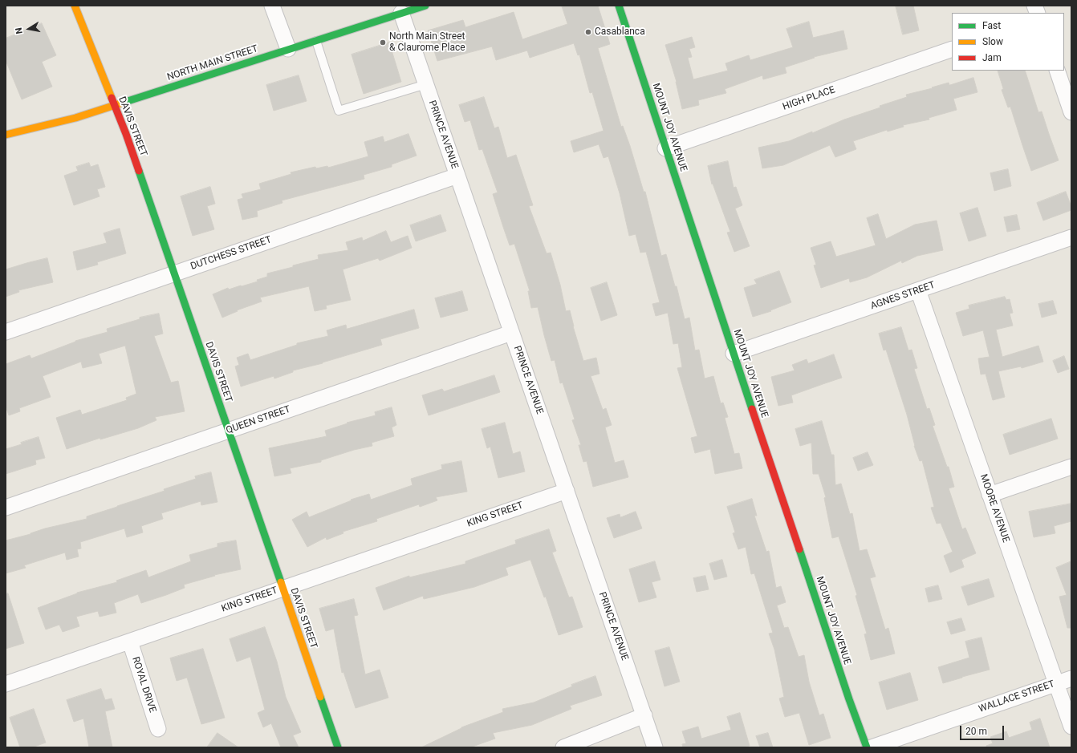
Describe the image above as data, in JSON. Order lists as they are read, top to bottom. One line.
{"streets":{"street":["NORTH MAIN STREET","HIGH PLACE","DAVIS STREET","MOUNT JOY AVENUE","PRINCE AVENUE","DUTCHESS STREET","AGNES STREET","QUEEN STREET","MOORE AVENUE","KING STREET","ROYAL DRIVE","WALLACE STREET"]},"crossings":[["NORTH MAIN STREET","DAVIS STREET"],["NORTH MAIN STREET","PRINCE AVENUE"],["HIGH PLACE","MOUNT JOY AVENUE"],["DAVIS STREET","DUTCHESS STREET"],["DAVIS STREET","QUEEN STREET"],["DAVIS STREET","KING STREET"],["MOUNT JOY AVENUE","AGNES STREET"],["PRINCE AVENUE","DUTCHESS STREET"],["PRINCE AVENUE","QUEEN STREET"],["PRINCE AVENUE","KING STREET"],["AGNES STREET","MOORE AVENUE"],["MOORE AVENUE","WALLACE STREET"],["KING STREET","ROYAL DRIVE"]],"places":["Casablanca","North Main Street & Claurome Place"],"legend":["Fast","Slow","Jam"],"scale_bar":"20 m","north":"left"}
